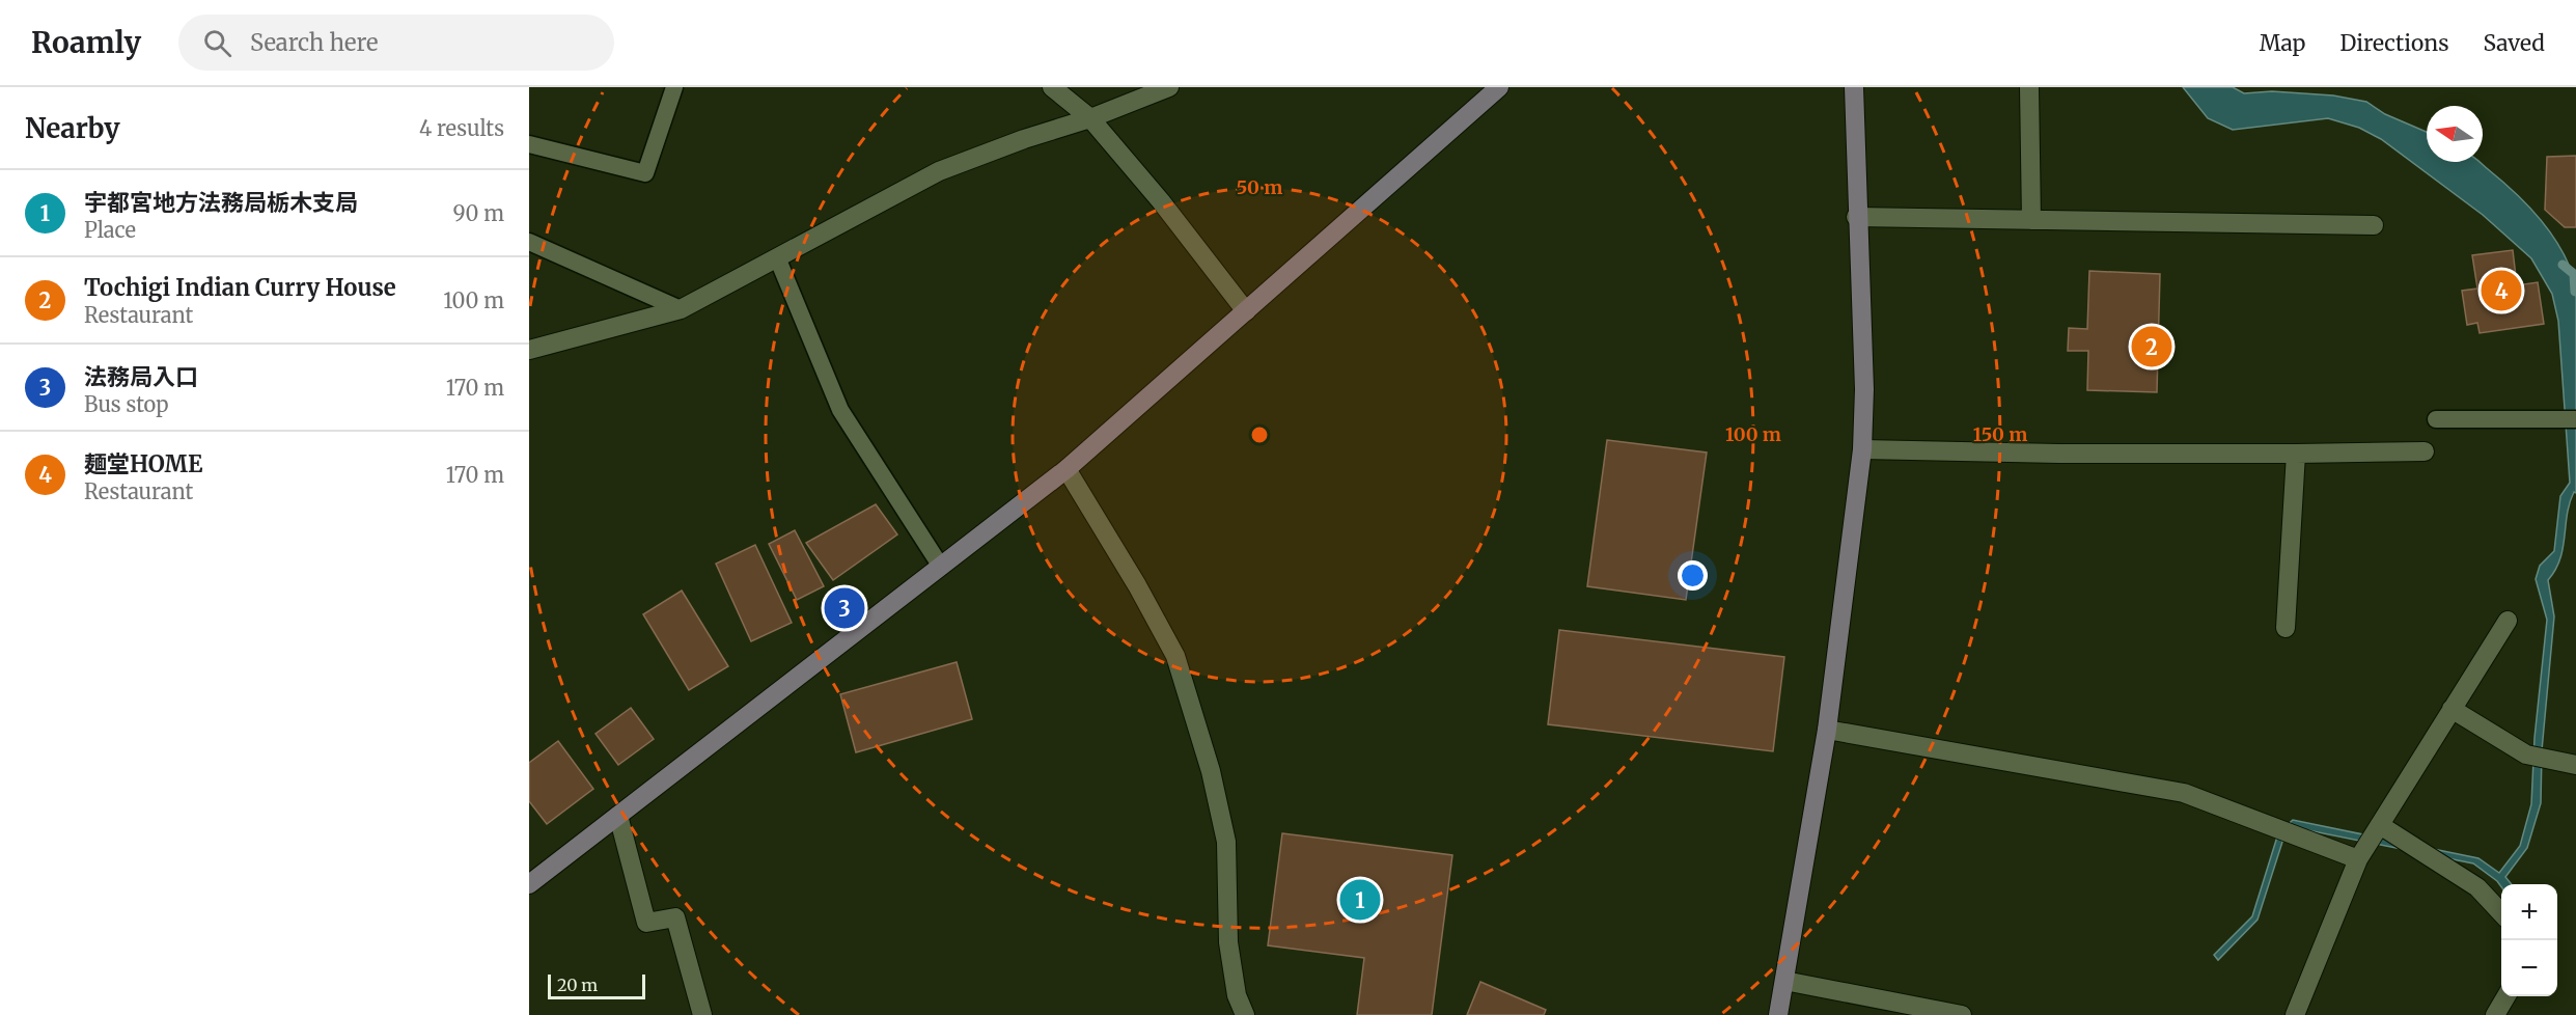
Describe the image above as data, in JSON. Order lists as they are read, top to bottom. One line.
{"scale_bar":"20 m","north":"left","page":{"header":"Roamly","search":"Search here","nav":["Map","Directions","Saved"],"heading":["Nearby","4 results"],"list":[{"mark":"1","name":"宇都宮地方法務局栃木支局","note":"Place","value":"90 m"},{"mark":"2","name":"Tochigi Indian Curry House","note":"Restaurant","value":"100 m"},{"mark":"3","name":"法務局入口","note":"Bus stop","value":"170 m"},{"mark":"4","name":"麺堂HOME","note":"Restaurant","value":"170 m"}],"pins":["4","2","3","1"],"map_buttons":["+","−"],"scale":"20 m"},"rings":["50 m","100 m","150 m"]}
